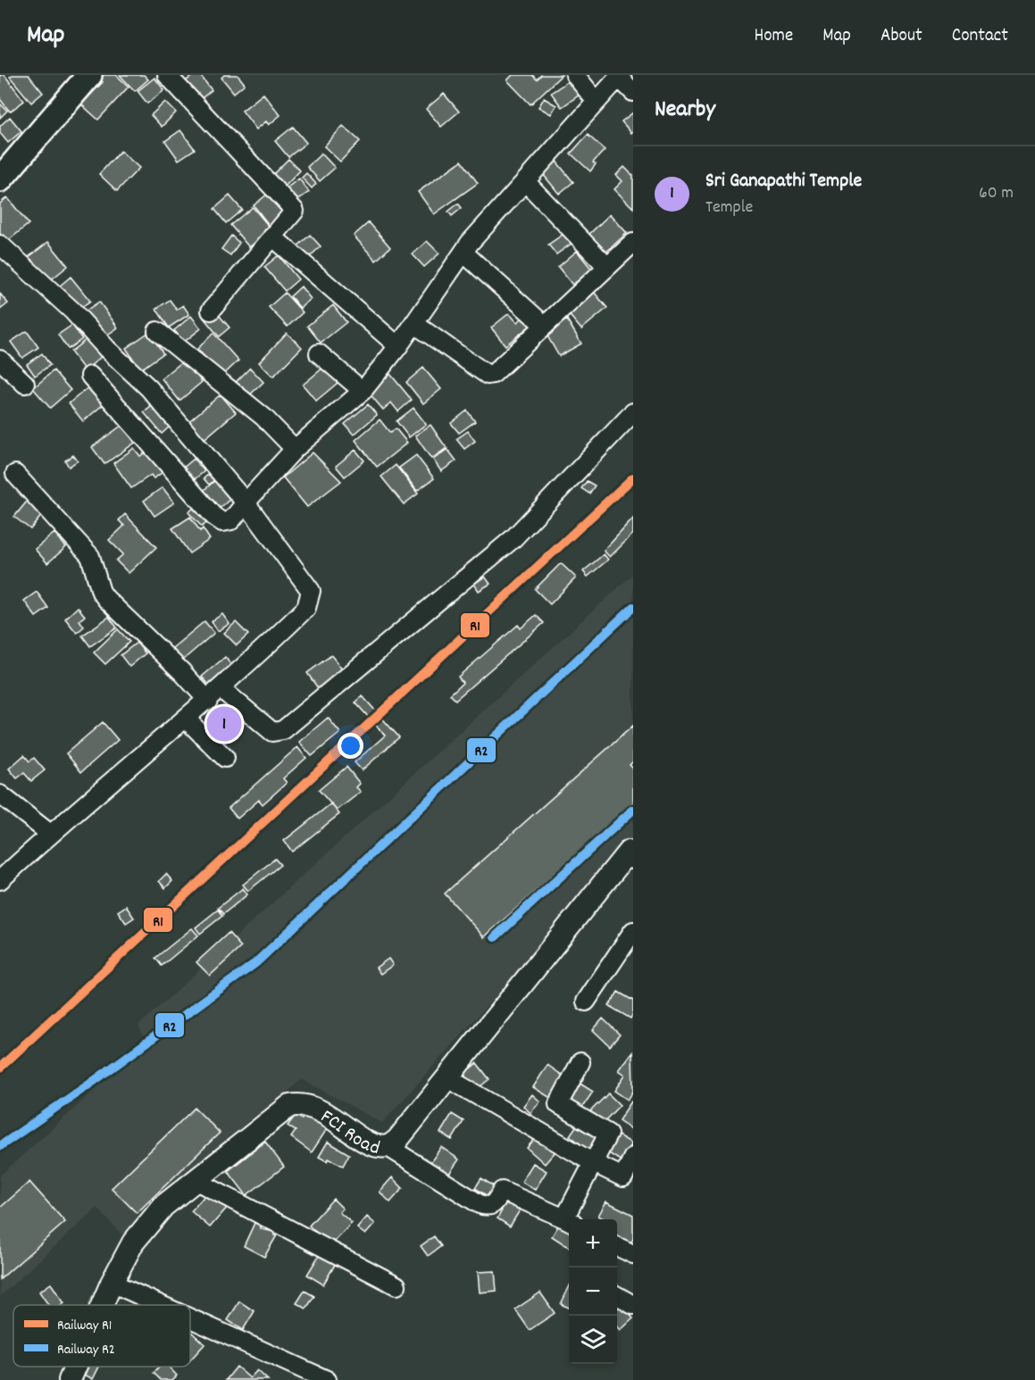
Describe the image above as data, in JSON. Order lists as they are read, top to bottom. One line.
{"streets":{"street":["FCI Road"]},"lines":["rail line R1","rail line R2"],"legend":["Railway R1","Railway R2"],"page":{"header":"Map","nav":["Home","Map","About","Contact"],"heading":"Nearby","list":[{"mark":"1","name":"Sri Ganapathi Temple","note":"Temple","value":"60 m"}],"pins":"1","map_buttons":["+","−"]}}
